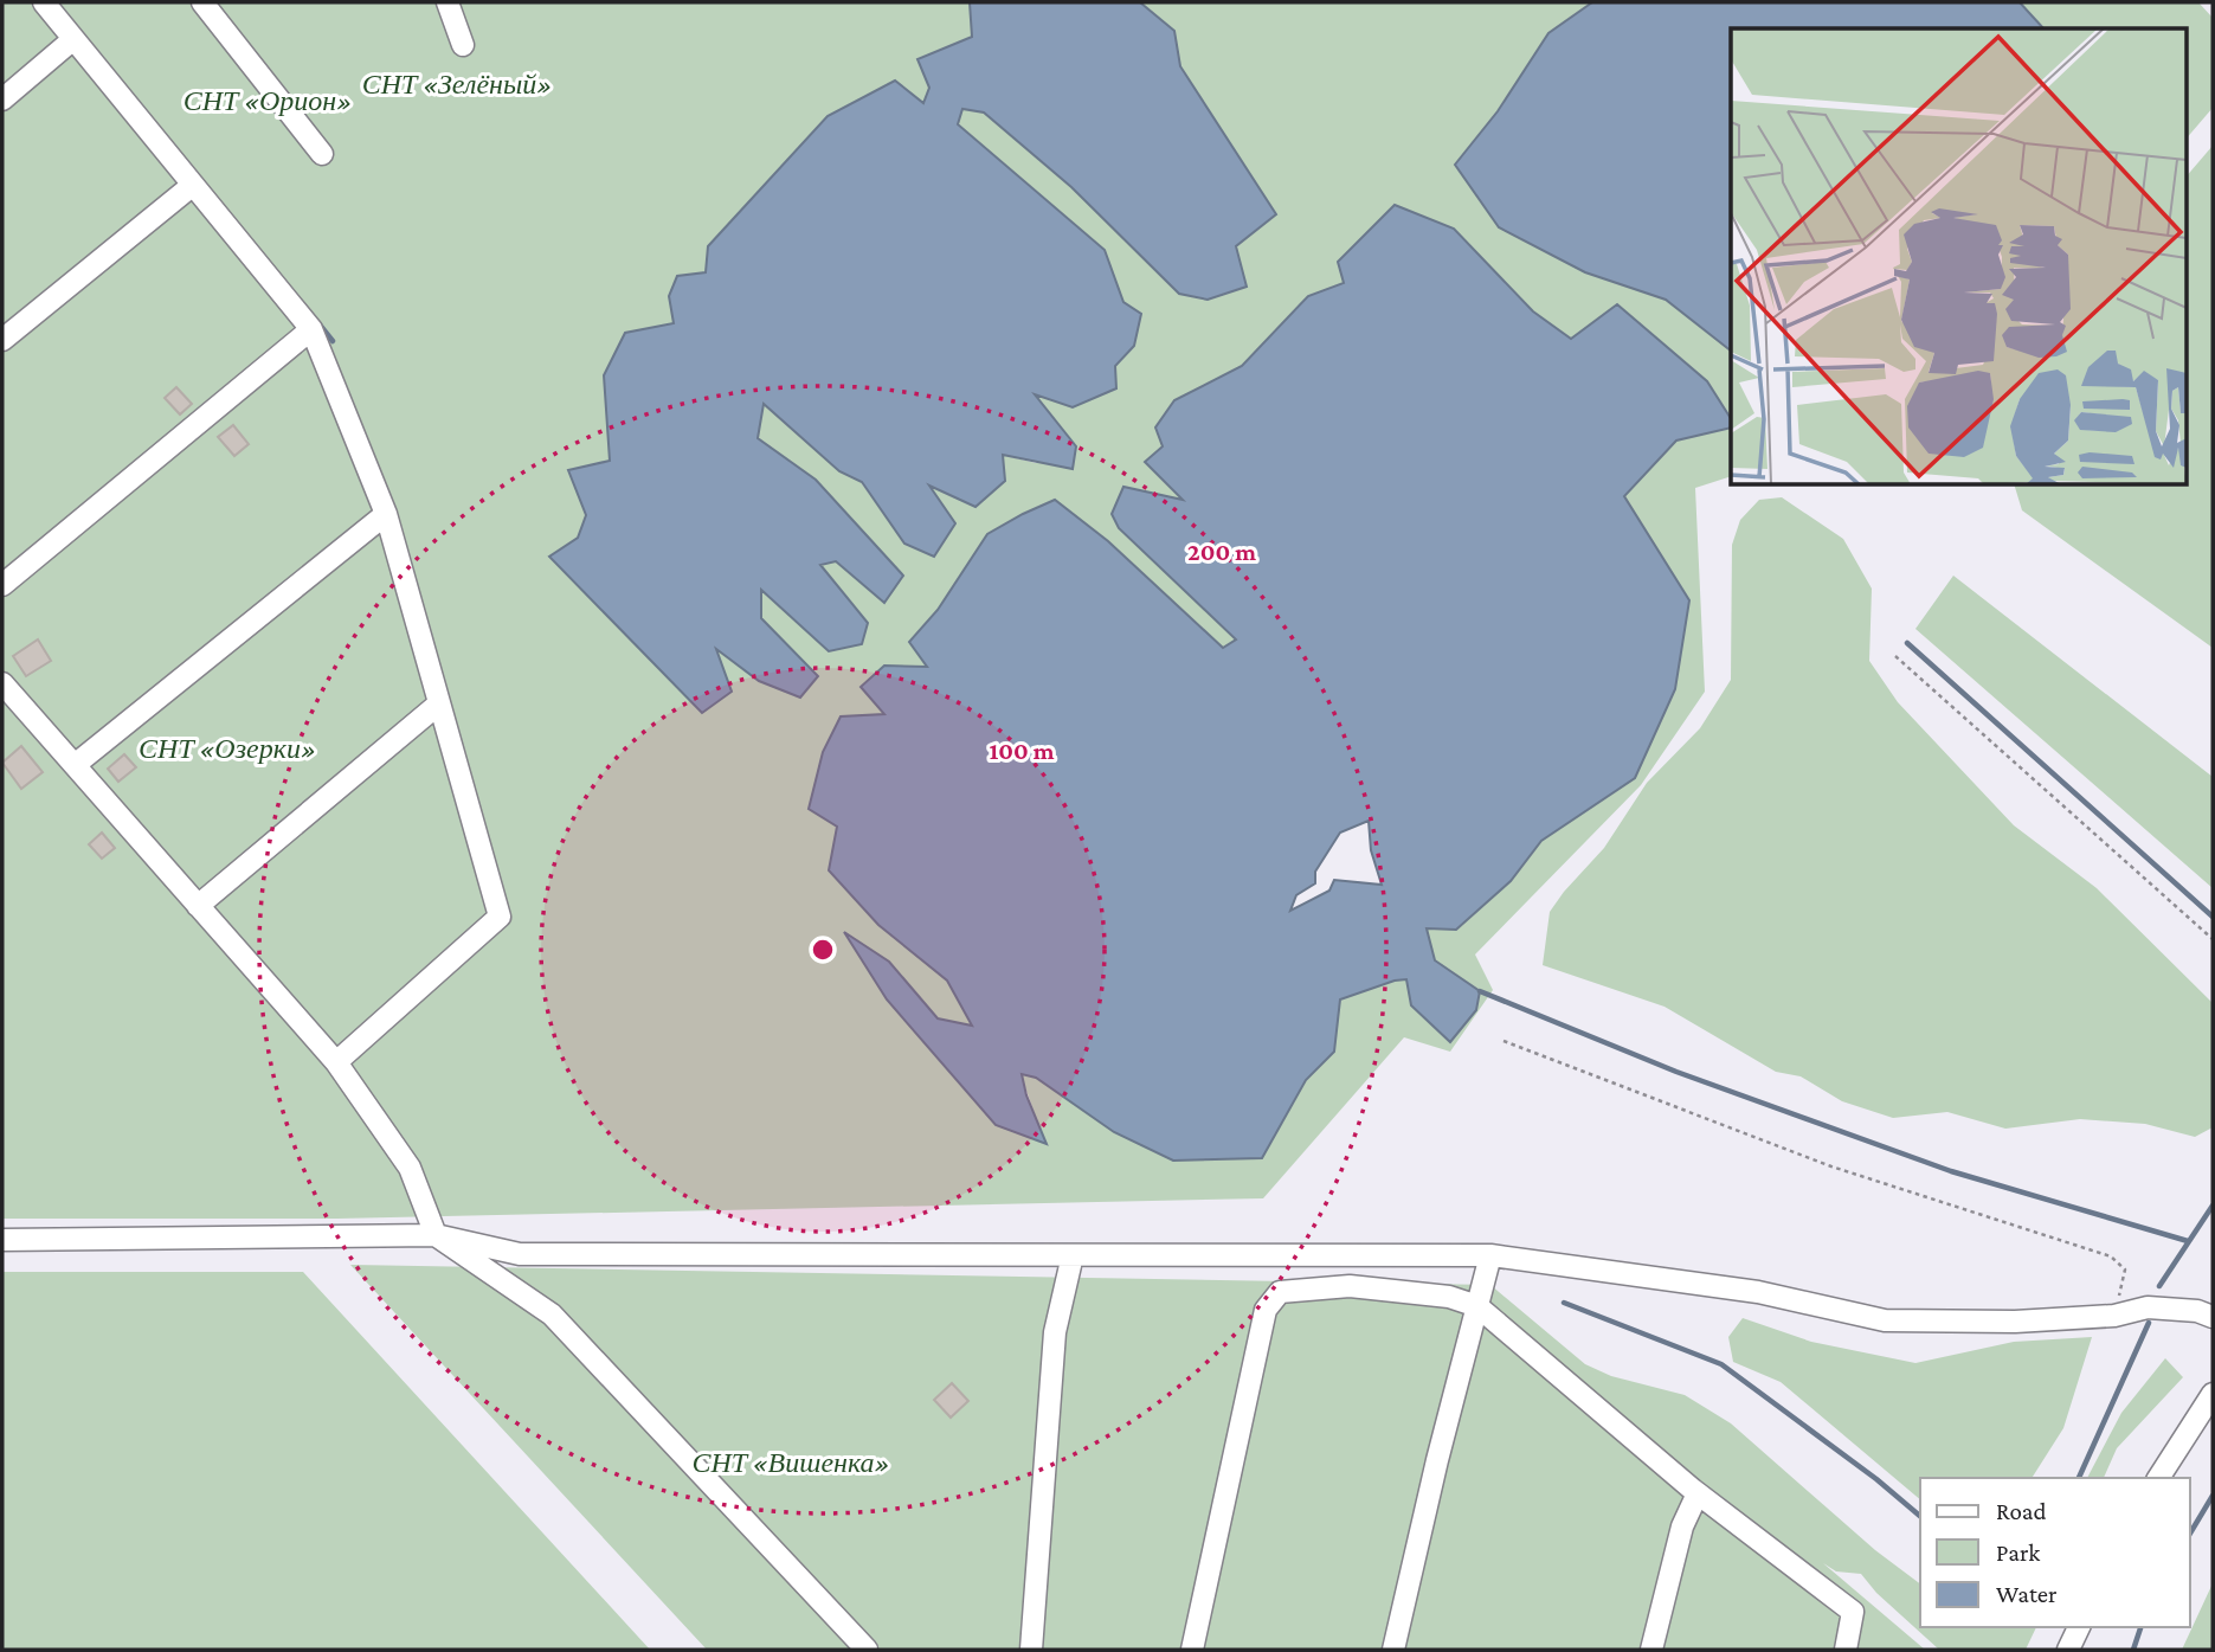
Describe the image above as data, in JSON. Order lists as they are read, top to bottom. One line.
{"parks":["СНТ «Зелёный»","СНТ «Орион»","СНТ «Озерки»","СНТ «Вишенка»"],"legend":["Road","Park","Water"],"rings":["200 m","100 m"]}
